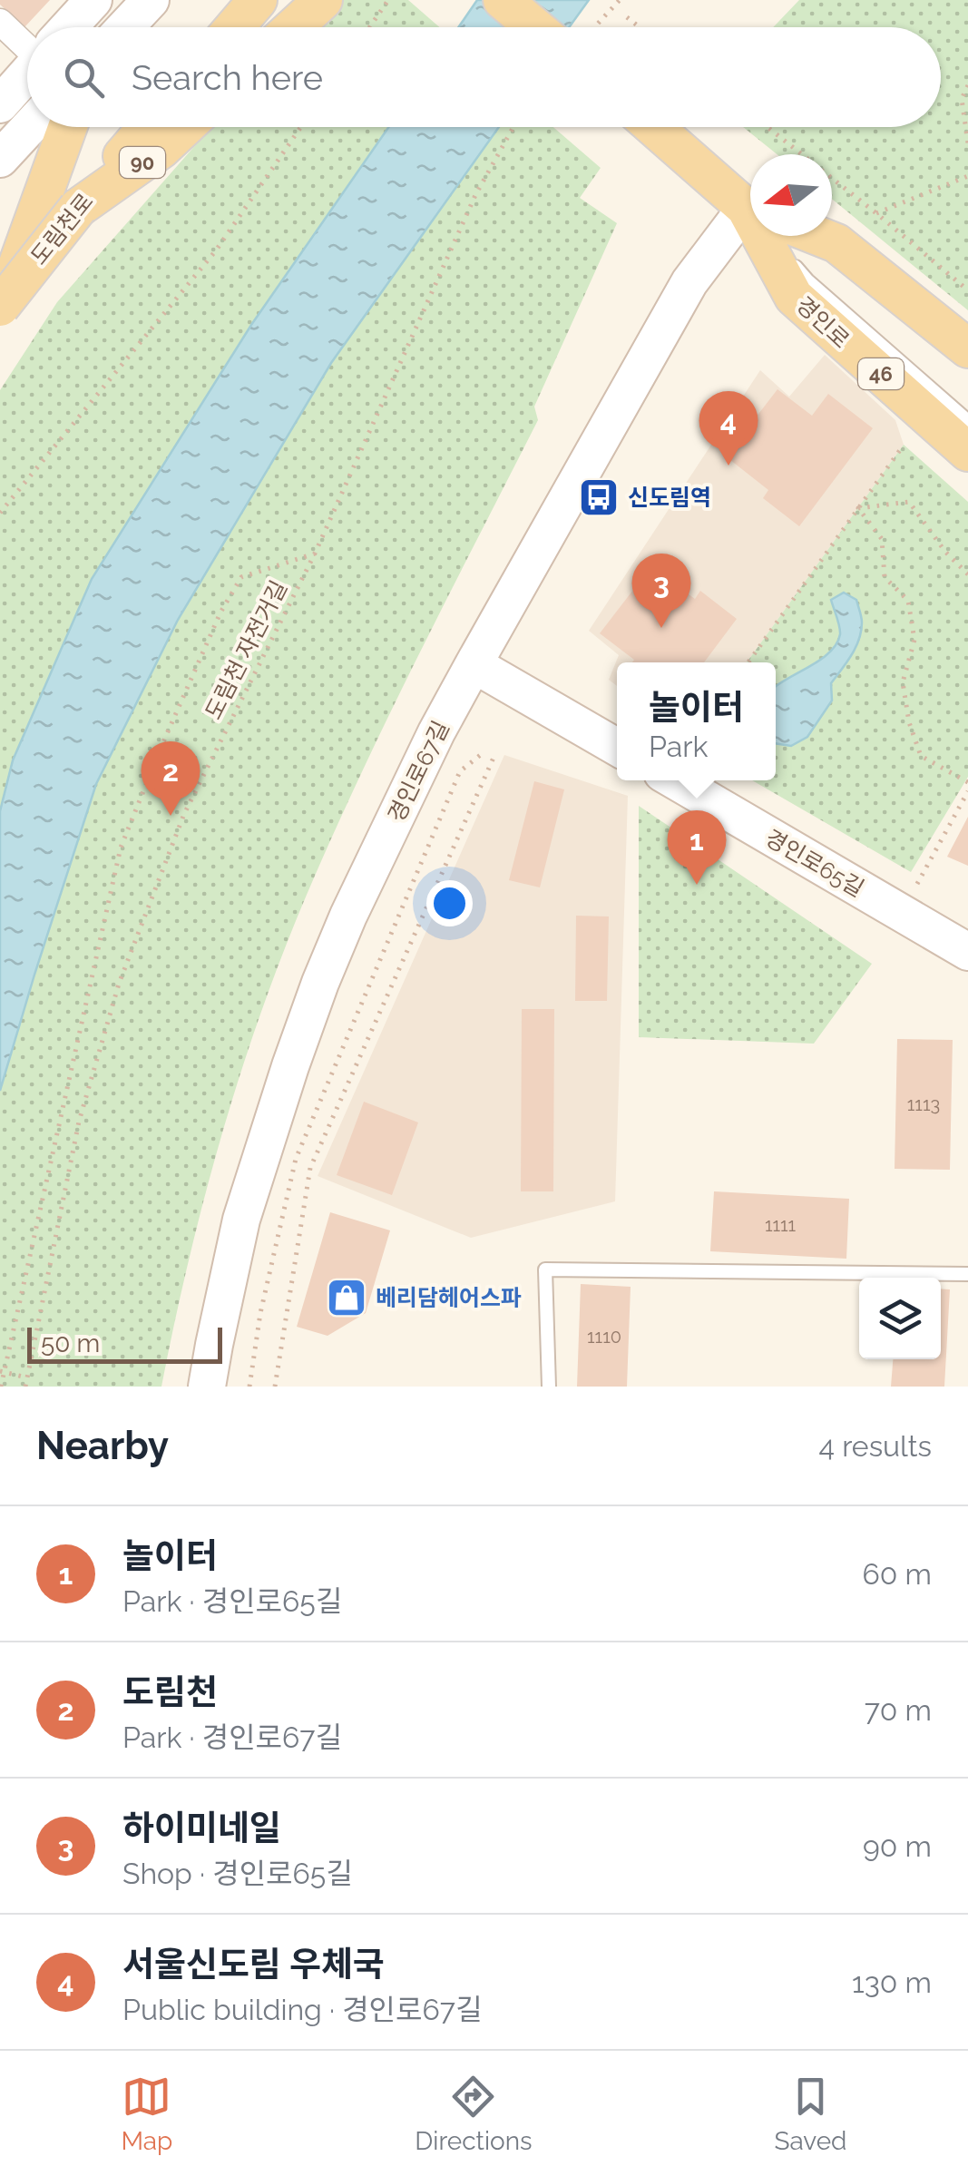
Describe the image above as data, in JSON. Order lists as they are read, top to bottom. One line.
{"streets":{"main road":["90","도림천로","경인로","46"],"street":["경인로67길","경인로65길"],"path":["도림천 자전거길"]},"crossings":[["90","도림천로"]],"places":{"bus stop":["신도림역"],"shop":["베리담헤어스파"]},"house_numbers":["1113","1111","1110"],"scale_bar":"50 m","north":"left","page":{"search":"Search here","pins":["4","3","2","1"],"popup":["놀이터","Park"],"scale":"50 m","heading":["Nearby","4 results"],"list":[{"mark":"1","name":"놀이터","note":"Park · 경인로65길","value":"60 m"},{"mark":"2","name":"도림천","note":"Park · 경인로67길","value":"70 m"},{"mark":"3","name":"하이미네일","note":"Shop · 경인로65길","value":"90 m"},{"mark":"4","name":"서울신도림 우체국","note":"Public building · 경인로67길","value":"130 m"}],"nav":["Map","Directions","Saved"]}}
